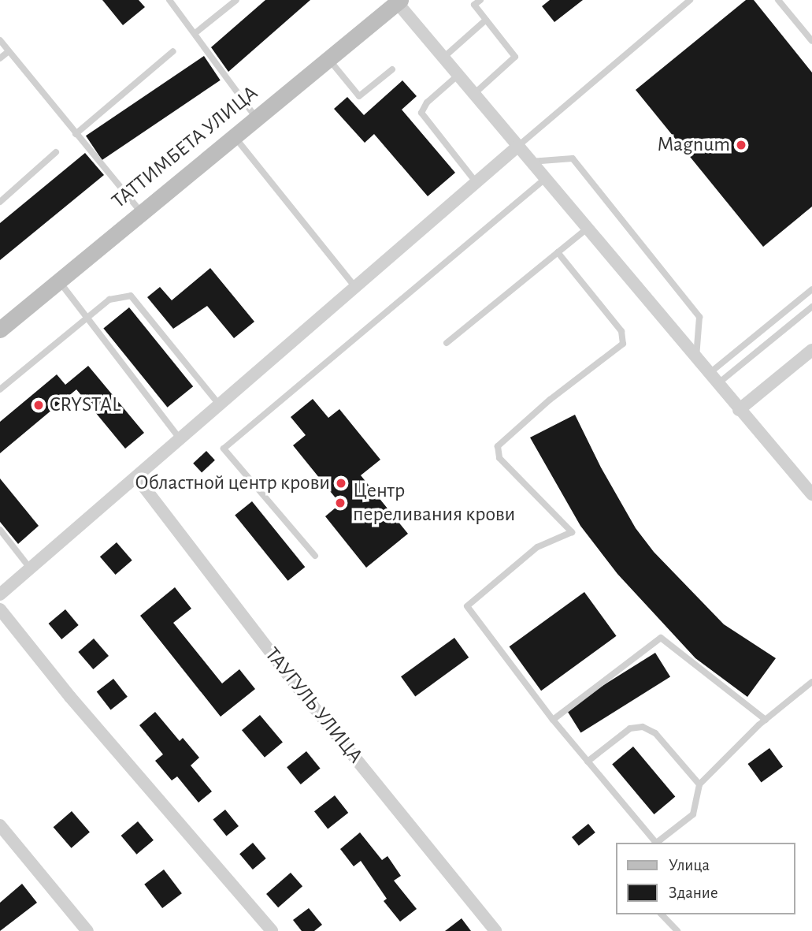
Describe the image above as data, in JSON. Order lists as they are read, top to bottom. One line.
{"streets":{"main road":["ТАТТИМБЕТА УЛИЦА"],"street":["ТАУГУЛЬ УЛИЦА"]},"places":["Magnum","CRYSTAL","Областной центр крови","Центр переливания крови"],"legend":["Улица","Здание"]}
